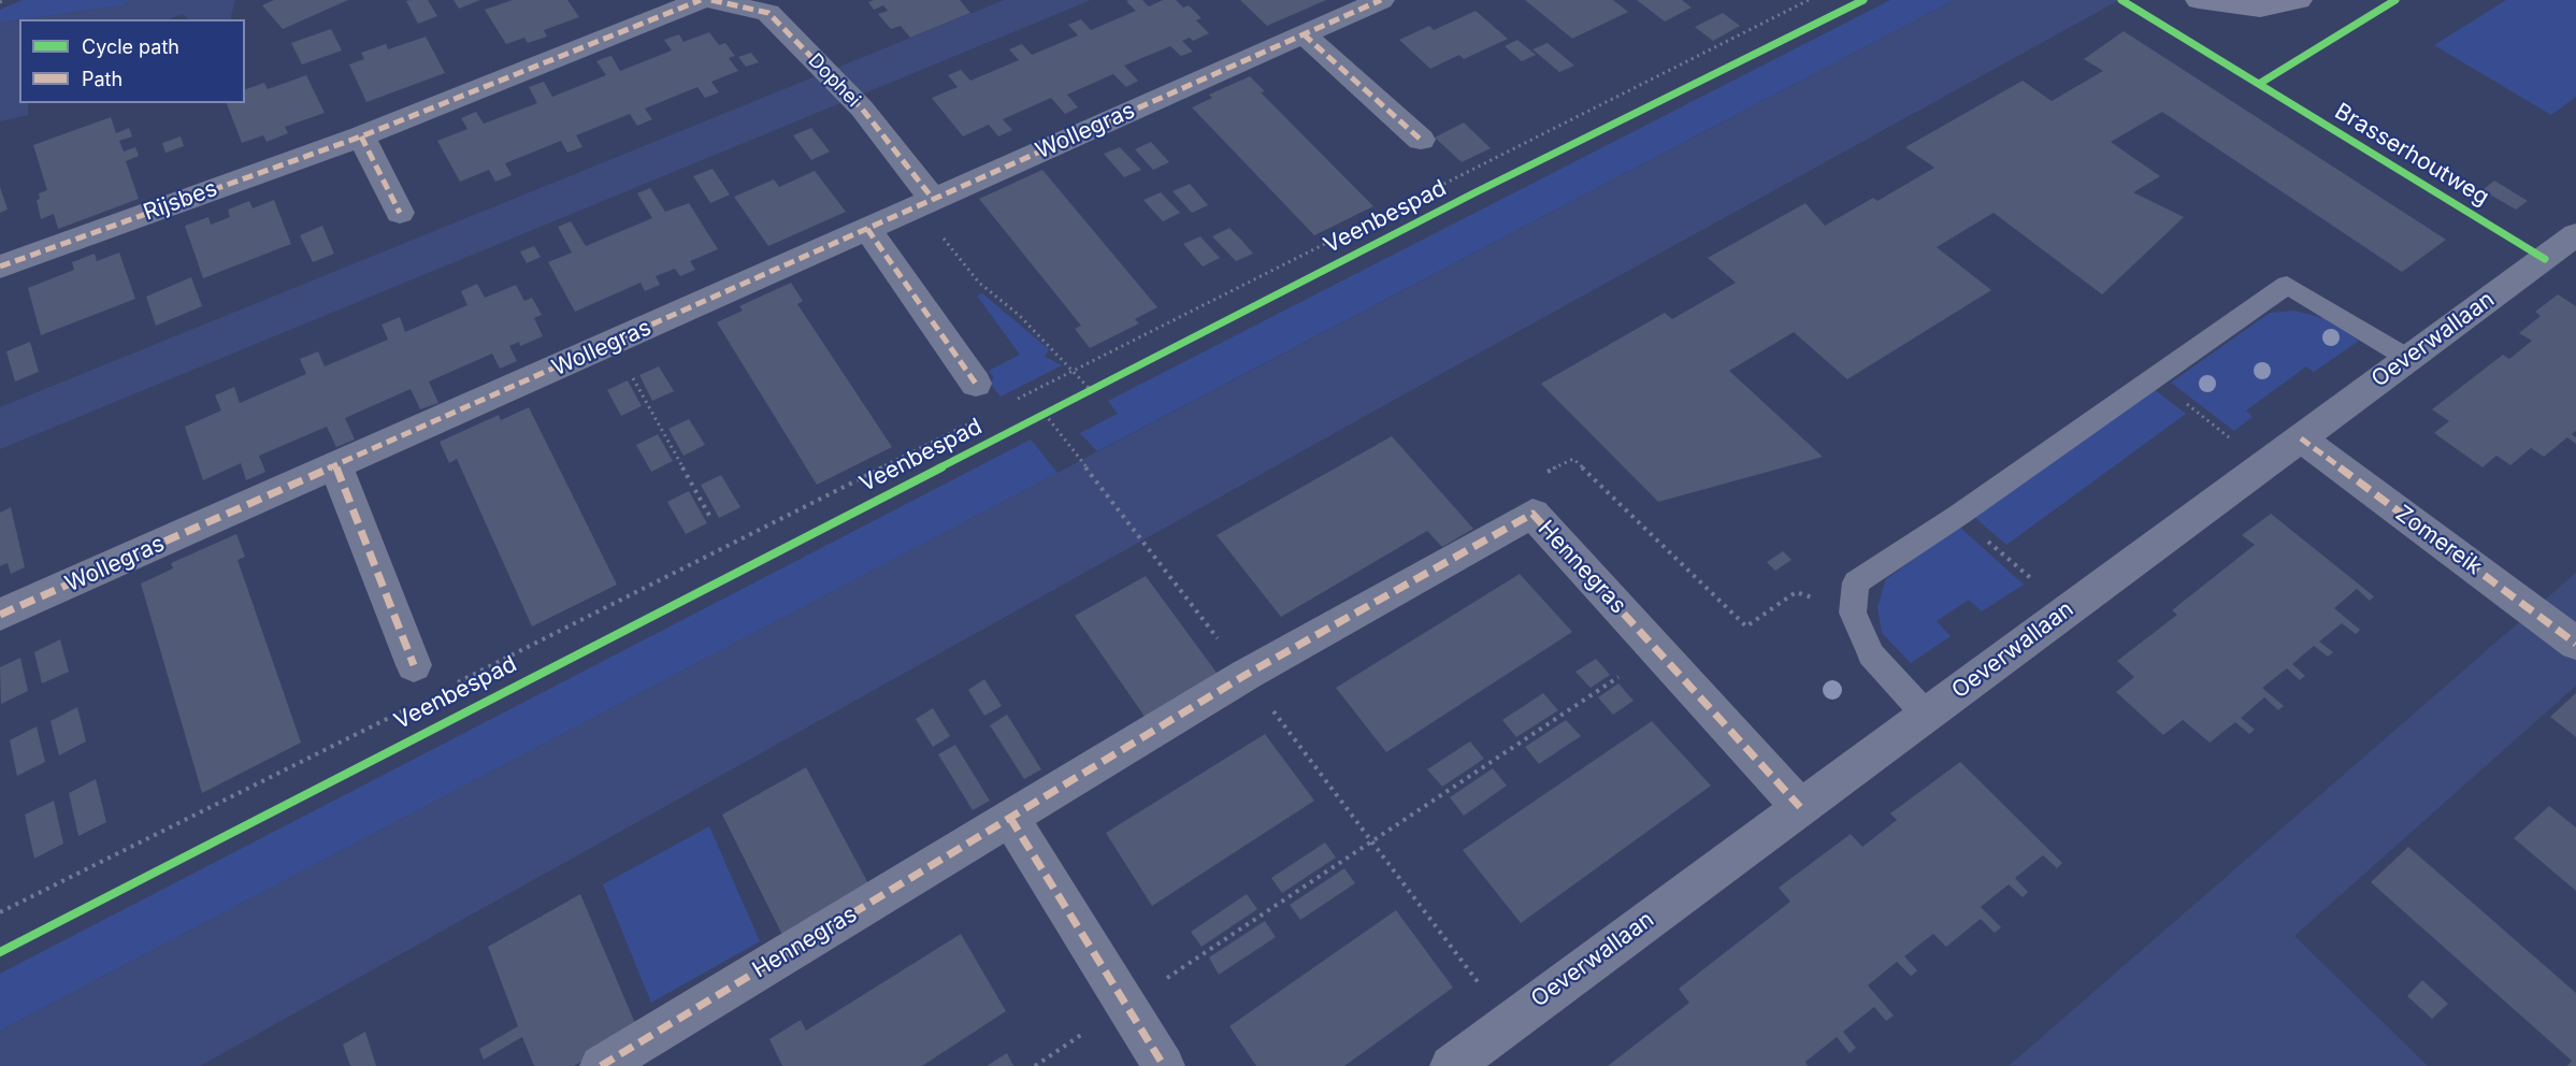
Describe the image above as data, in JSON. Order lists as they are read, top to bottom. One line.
{"streets":{"street":["Dophei","Wollegras","Rijsbes","Oeverwallaan","Zomereik","Hennegras"],"cycle path":["Brasserhoutweg","Veenbespad"]},"crossings":[["Dophei","Wollegras"],["Oeverwallaan","Zomereik"],["Oeverwallaan","Hennegras"]],"legend":["Cycle path","Path"]}
